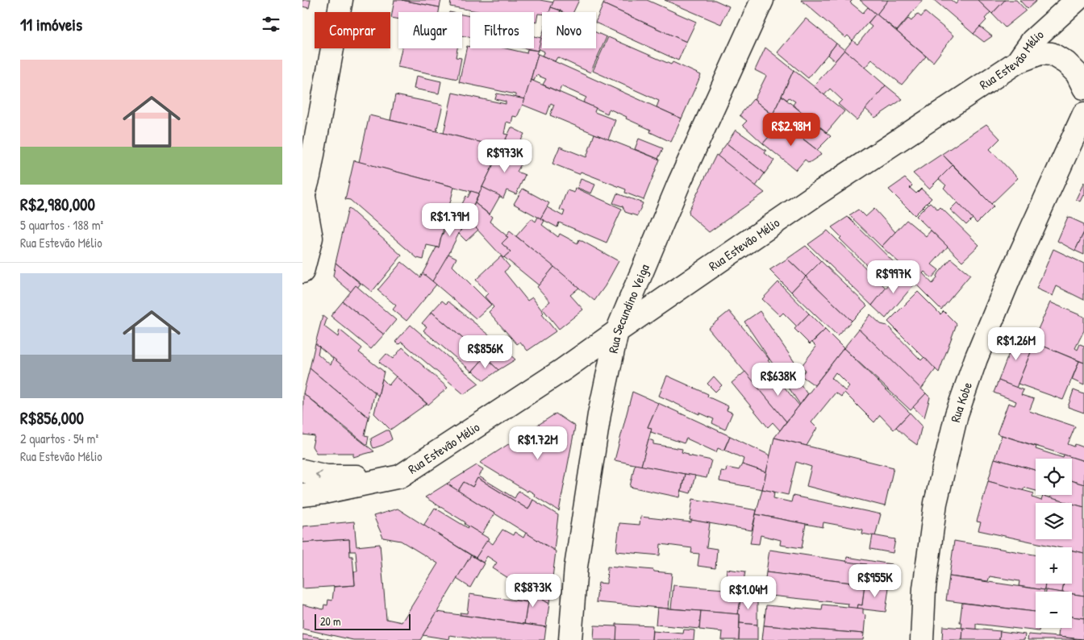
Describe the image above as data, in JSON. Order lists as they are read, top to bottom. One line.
{"streets":{"street":["Rua Estevão Mélio","Rua Secundino Veiga","Rua Kobe"]},"crossings":[["Rua Estevão Mélio","Rua Secundino Veiga"]],"scale_bar":"20 m","page":{"heading":"11 imóveis","chip":["Comprar","Alugar","Filtros","Novo"],"list":[{"name":"R$2,980,000","note":"5 quartos · 188 m² · Rua Estevão Mélio"},{"name":"R$856,000","note":"2 quartos · 54 m² · Rua Estevão Mélio"}],"price":["R$2.98M","R$973K","R$1.79M","R$997K","R$1.26M","R$856K","R$638K","R$1.72M","R$955K","R$873K","R$1.04M"],"map_buttons":["+","−"],"scale":"20 m"}}
